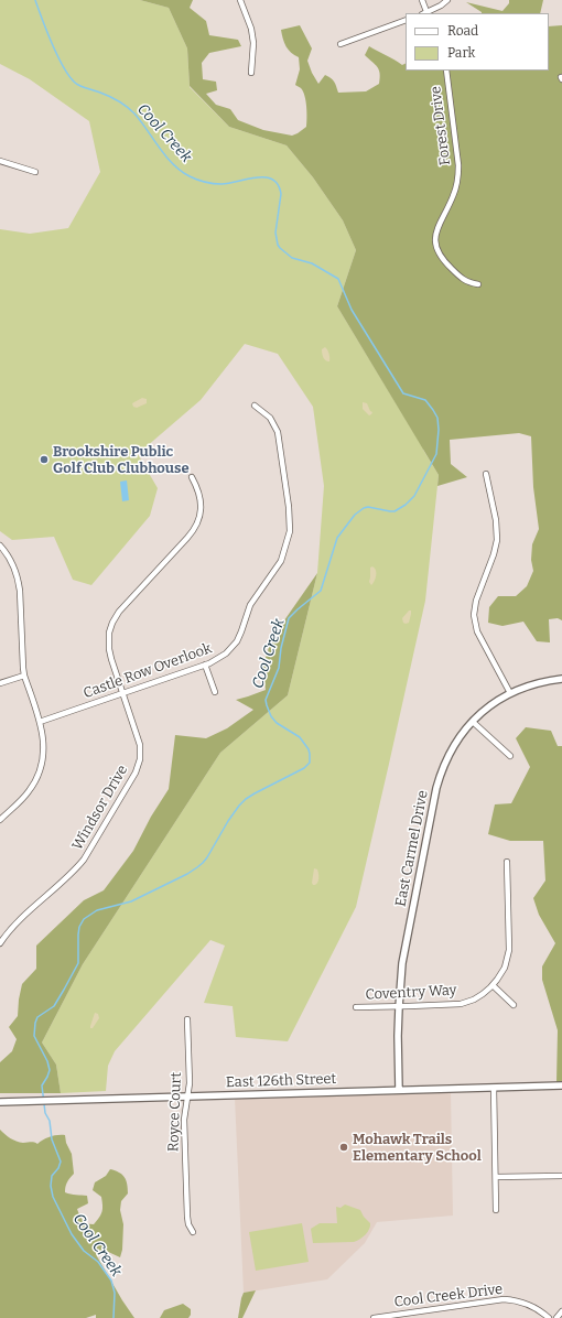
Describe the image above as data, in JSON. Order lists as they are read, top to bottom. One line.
{"streets":{"street":["Forest Drive","Castle Row Overlook","Windsor Drive","East Carmel Drive","Coventry Way","East 126th Street","Royce Court","Cool Creek Drive"]},"crossings":[["Castle Row Overlook","Windsor Drive"],["East Carmel Drive","Coventry Way"],["East Carmel Drive","East 126th Street"],["East 126th Street","Royce Court"]],"water":["Cool Creek"],"places":["Brookshire Public Golf Club Clubhouse","Mohawk Trails Elementary School"],"legend":["Road","Park"]}
